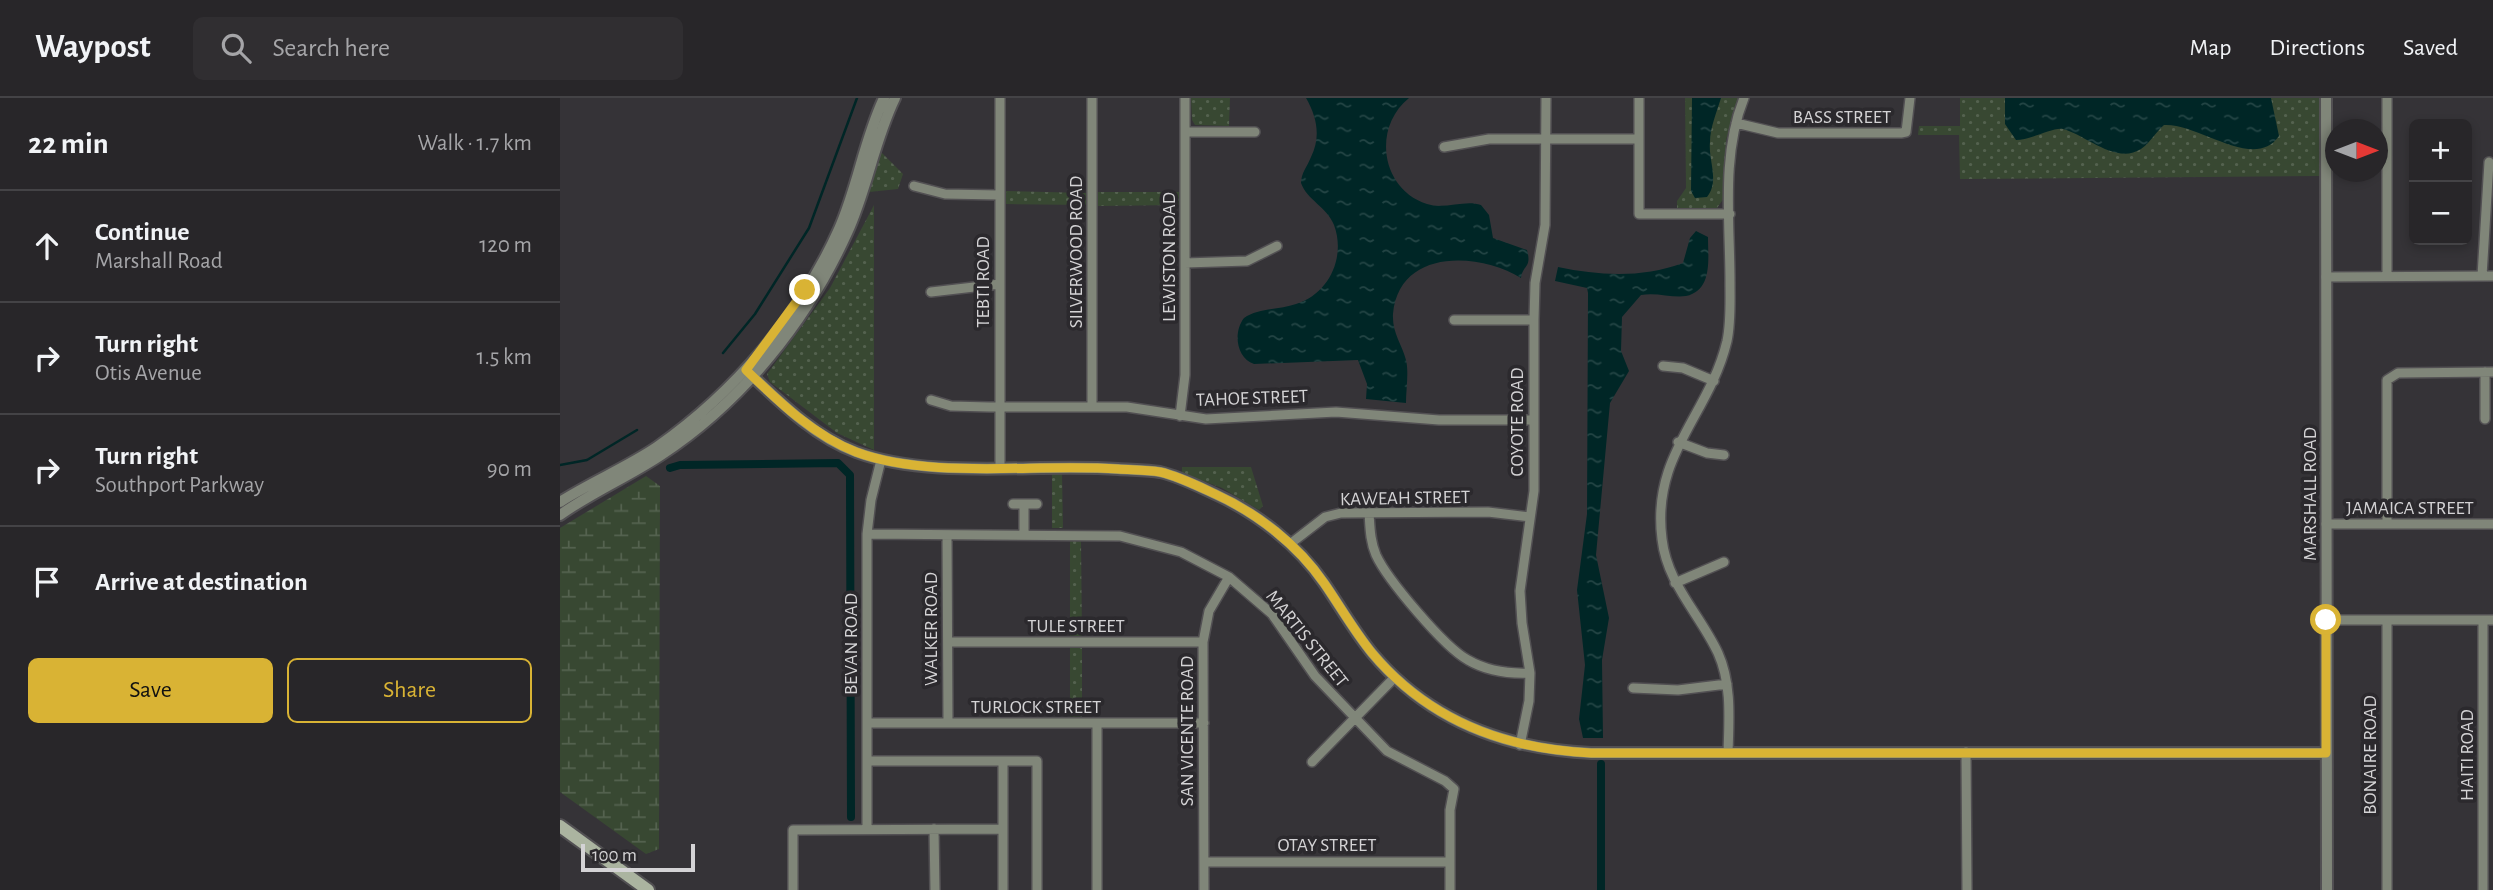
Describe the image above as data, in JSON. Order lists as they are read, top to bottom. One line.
{"streets":{"street":["BASS STREET","SILVERWOOD ROAD","LEWISTON ROAD","TEBTI ROAD","TAHOE STREET","COYOTE ROAD","MARSHALL ROAD","KAWEAH STREET","JAMAICA STREET","TULE STREET","WALKER ROAD","MARTIS STREET","BEVAN ROAD","TURLOCK STREET","SAN VICENTE ROAD","BONAIRE ROAD","HAITI ROAD","OTAY STREET"]},"crossings":[["SILVERWOOD ROAD","TAHOE STREET"],["LEWISTON ROAD","TAHOE STREET"],["TEBTI ROAD","TAHOE STREET"],["TAHOE STREET","COYOTE ROAD"],["COYOTE ROAD","KAWEAH STREET"],["MARSHALL ROAD","JAMAICA STREET"],["TULE STREET","WALKER ROAD"],["TULE STREET","SAN VICENTE ROAD"],["WALKER ROAD","MARTIS STREET"],["WALKER ROAD","TURLOCK STREET"],["MARTIS STREET","BEVAN ROAD"],["MARTIS STREET","SAN VICENTE ROAD"],["MARTIS STREET","OTAY STREET"],["BEVAN ROAD","TURLOCK STREET"],["TURLOCK STREET","SAN VICENTE ROAD"],["SAN VICENTE ROAD","OTAY STREET"]],"scale_bar":"100 m","north":"right","page":{"header":"Waypost","search":"Search here","nav":["Map","Directions","Saved"],"heading":["22 min","Walk · 1.7 km"],"map_buttons":["+","−"],"list":[["Continue","Marshall Road","120 m"],["Turn right","Otis Avenue","1.5 km"],["Turn right","Southport Parkway","90 m"],"Arrive at destination"],"buttons":["Save","Share"],"scale":"100 m"}}
